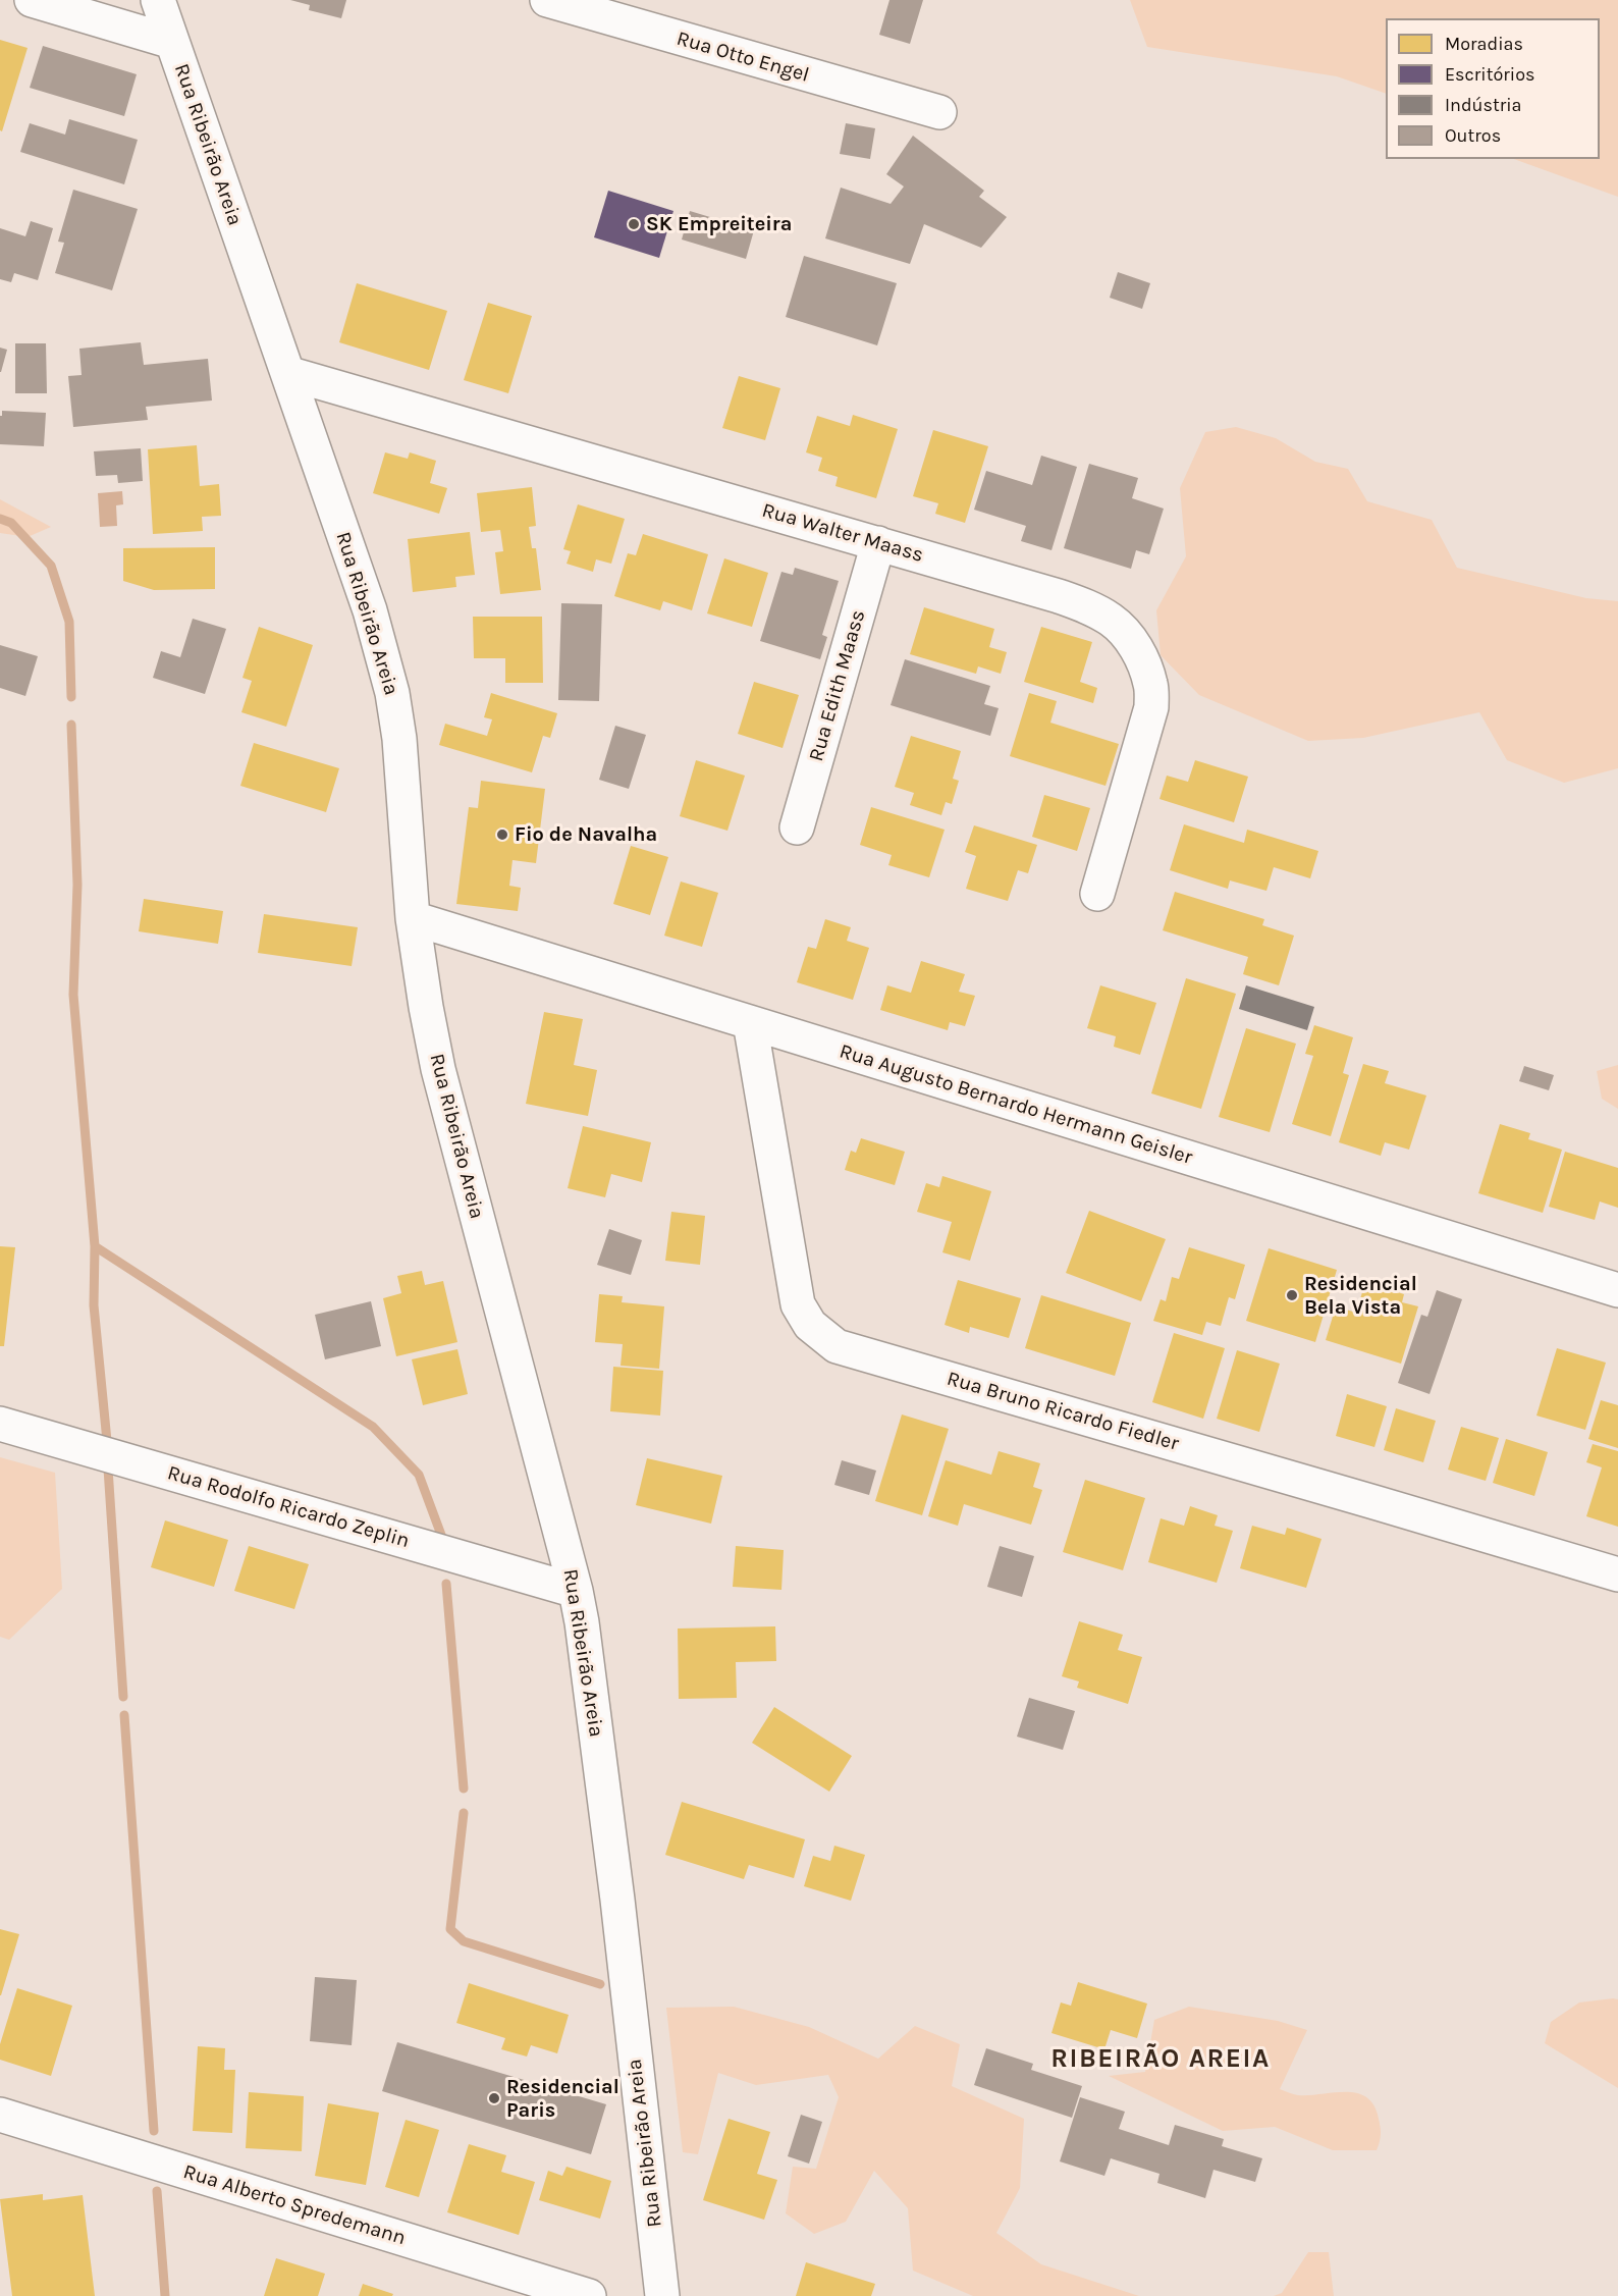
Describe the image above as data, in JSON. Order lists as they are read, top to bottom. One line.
{"streets":{"street":["Rua Otto Engel","Rua Ribeirão Areia","Rua Walter Maass","Rua Edith Maass","Rua Augusto Bernardo Hermann Geisler","Rua Bruno Ricardo Fiedler","Rua Rodolfo Ricardo Zeplin","Rua Alberto Spredemann"]},"crossings":[["Rua Ribeirão Areia","Rua Walter Maass"],["Rua Ribeirão Areia","Rua Augusto Bernardo Hermann Geisler"],["Rua Ribeirão Areia","Rua Rodolfo Ricardo Zeplin"],["Rua Walter Maass","Rua Edith Maass"],["Rua Augusto Bernardo Hermann Geisler","Rua Bruno Ricardo Fiedler"]],"districts":["RIBEIRÃO AREIA"],"places":["SK Empreiteira","Fio de Navalha","Residencial Bela Vista","Residencial Paris"],"legend":["Moradias","Escritórios","Indústria","Outros"]}
